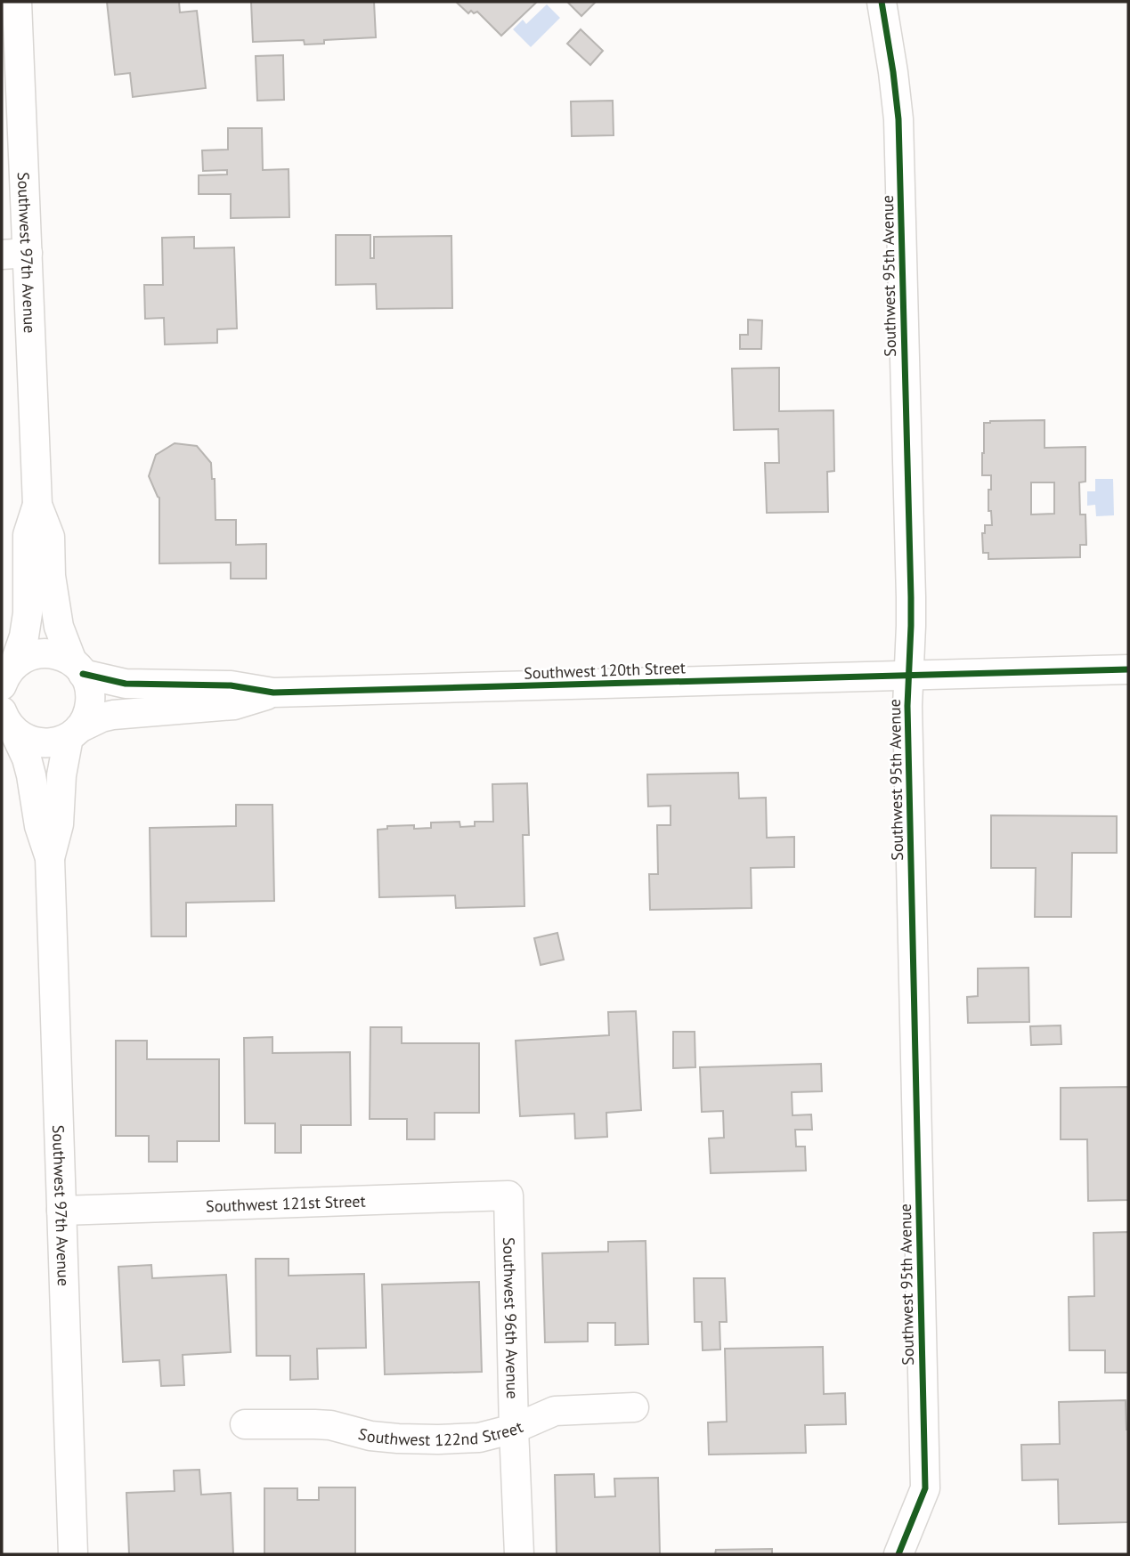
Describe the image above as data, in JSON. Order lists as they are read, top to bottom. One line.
{"streets":{"street":["Southwest 97th Avenue","Southwest 95th Avenue","Southwest 120th Street","Southwest 121st Street","Southwest 96th Avenue","Southwest 122nd Street"]},"crossings":[["Southwest 97th Avenue","Southwest 120th Street"],["Southwest 97th Avenue","Southwest 121st Street"],["Southwest 95th Avenue","Southwest 120th Street"],["Southwest 121st Street","Southwest 96th Avenue"],["Southwest 96th Avenue","Southwest 122nd Street"]]}
